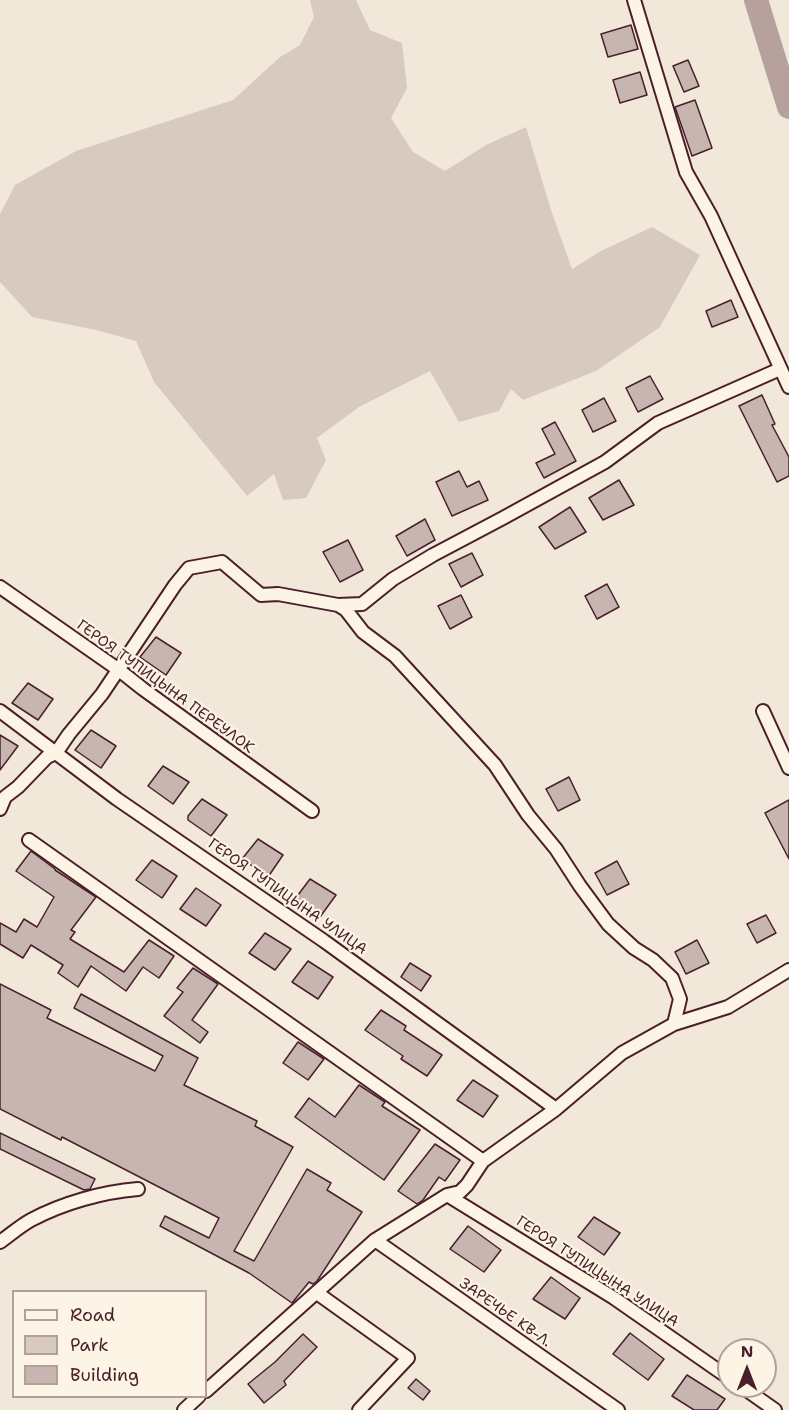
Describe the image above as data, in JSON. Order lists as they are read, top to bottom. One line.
{"streets":{"street":["ГЕРОЯ ТУПИЦЫНА ПЕРЕУЛОК","ГЕРОЯ ТУПИЦЫНА УЛИЦА","ЗАРЕЧЬЕ КВ-Л."]},"legend":["Road","Park","Building"],"north":"top"}
